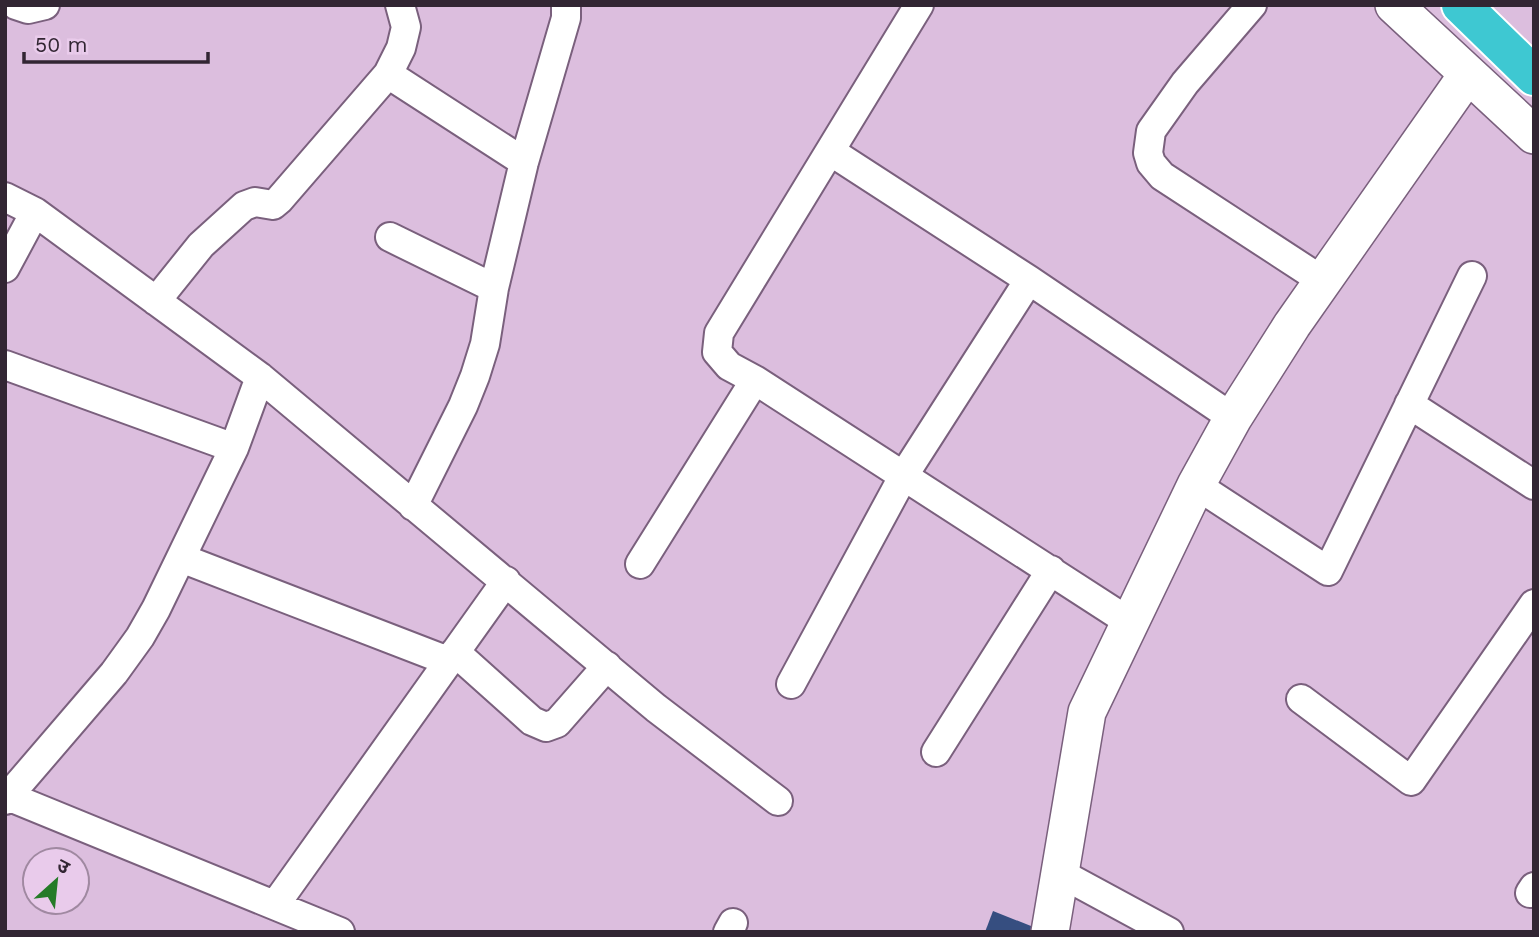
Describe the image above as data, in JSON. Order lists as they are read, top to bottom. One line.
{"scale_bar":"50 m","north":"top right"}
